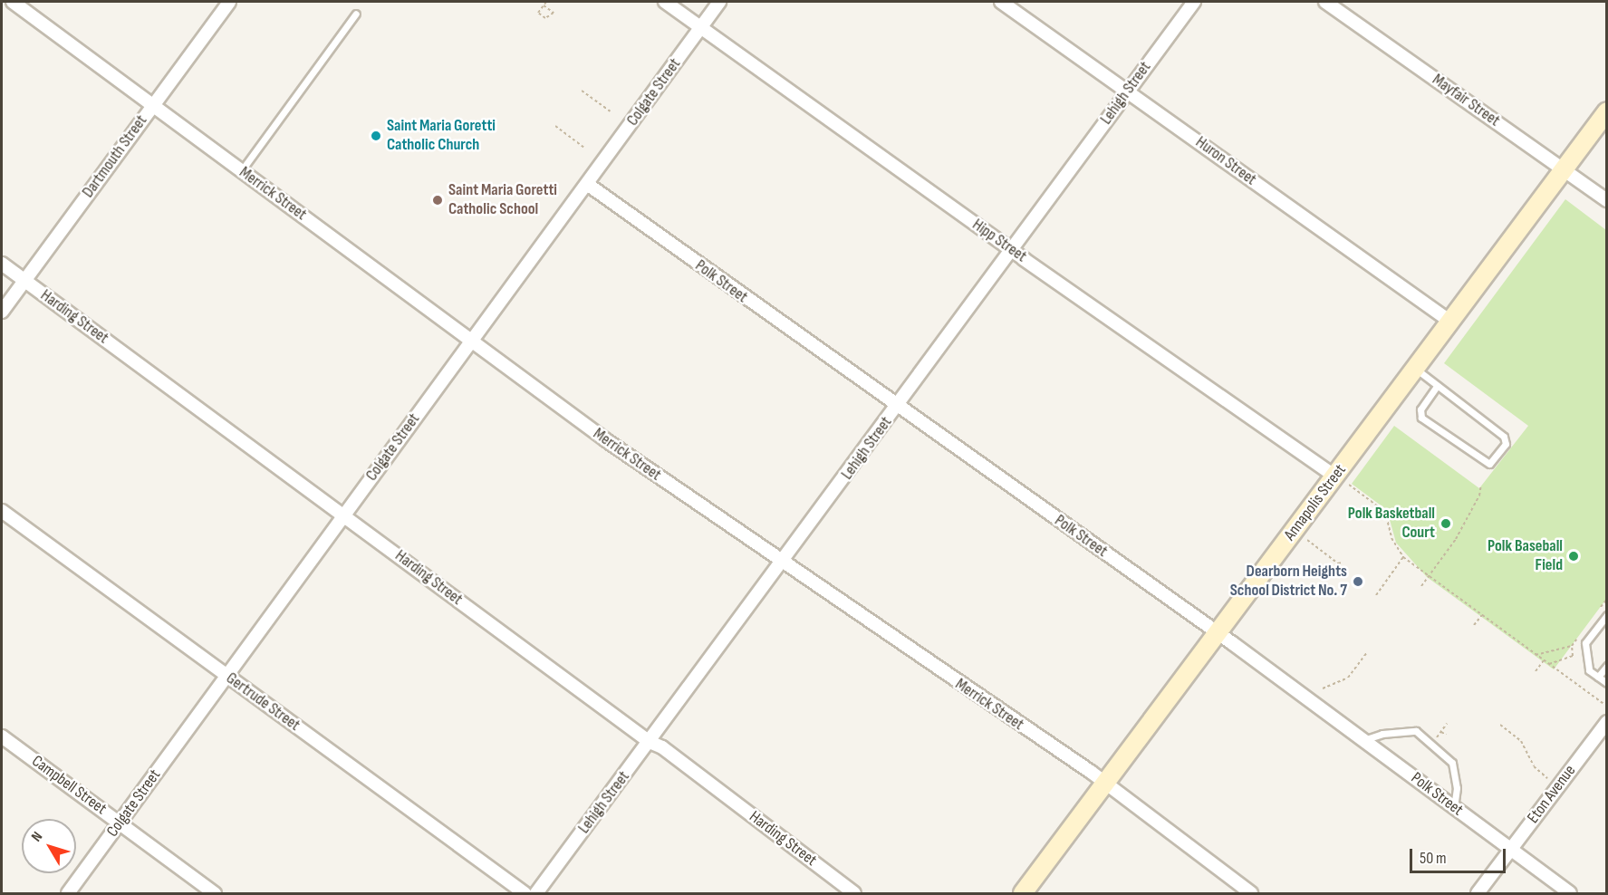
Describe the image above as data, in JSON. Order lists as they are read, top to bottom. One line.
{"streets":{"street":["Colgate Street","Lehigh Street","Mayfair Street","Dartmouth Street","Huron Street","Merrick Street","Hipp Street","Polk Street","Harding Street","Annapolis Street","Gertrude Street","Campbell Street","Eton Avenue"]},"crossings":[["Colgate Street","Merrick Street"],["Colgate Street","Hipp Street"],["Colgate Street","Polk Street"],["Colgate Street","Harding Street"],["Colgate Street","Gertrude Street"],["Colgate Street","Campbell Street"],["Lehigh Street","Huron Street"],["Lehigh Street","Merrick Street"],["Lehigh Street","Hipp Street"],["Lehigh Street","Polk Street"],["Lehigh Street","Harding Street"],["Mayfair Street","Annapolis Street"],["Dartmouth Street","Merrick Street"],["Dartmouth Street","Harding Street"],["Huron Street","Annapolis Street"],["Merrick Street","Annapolis Street"],["Hipp Street","Annapolis Street"],["Polk Street","Annapolis Street"],["Polk Street","Eton Avenue"]],"places":["Saint Maria Goretti Catholic Church","Saint Maria Goretti Catholic School","Polk Basketball Court","Polk Baseball Field","Dearborn Heights School District No. 7"],"scale_bar":"50 m","north":"top left"}
